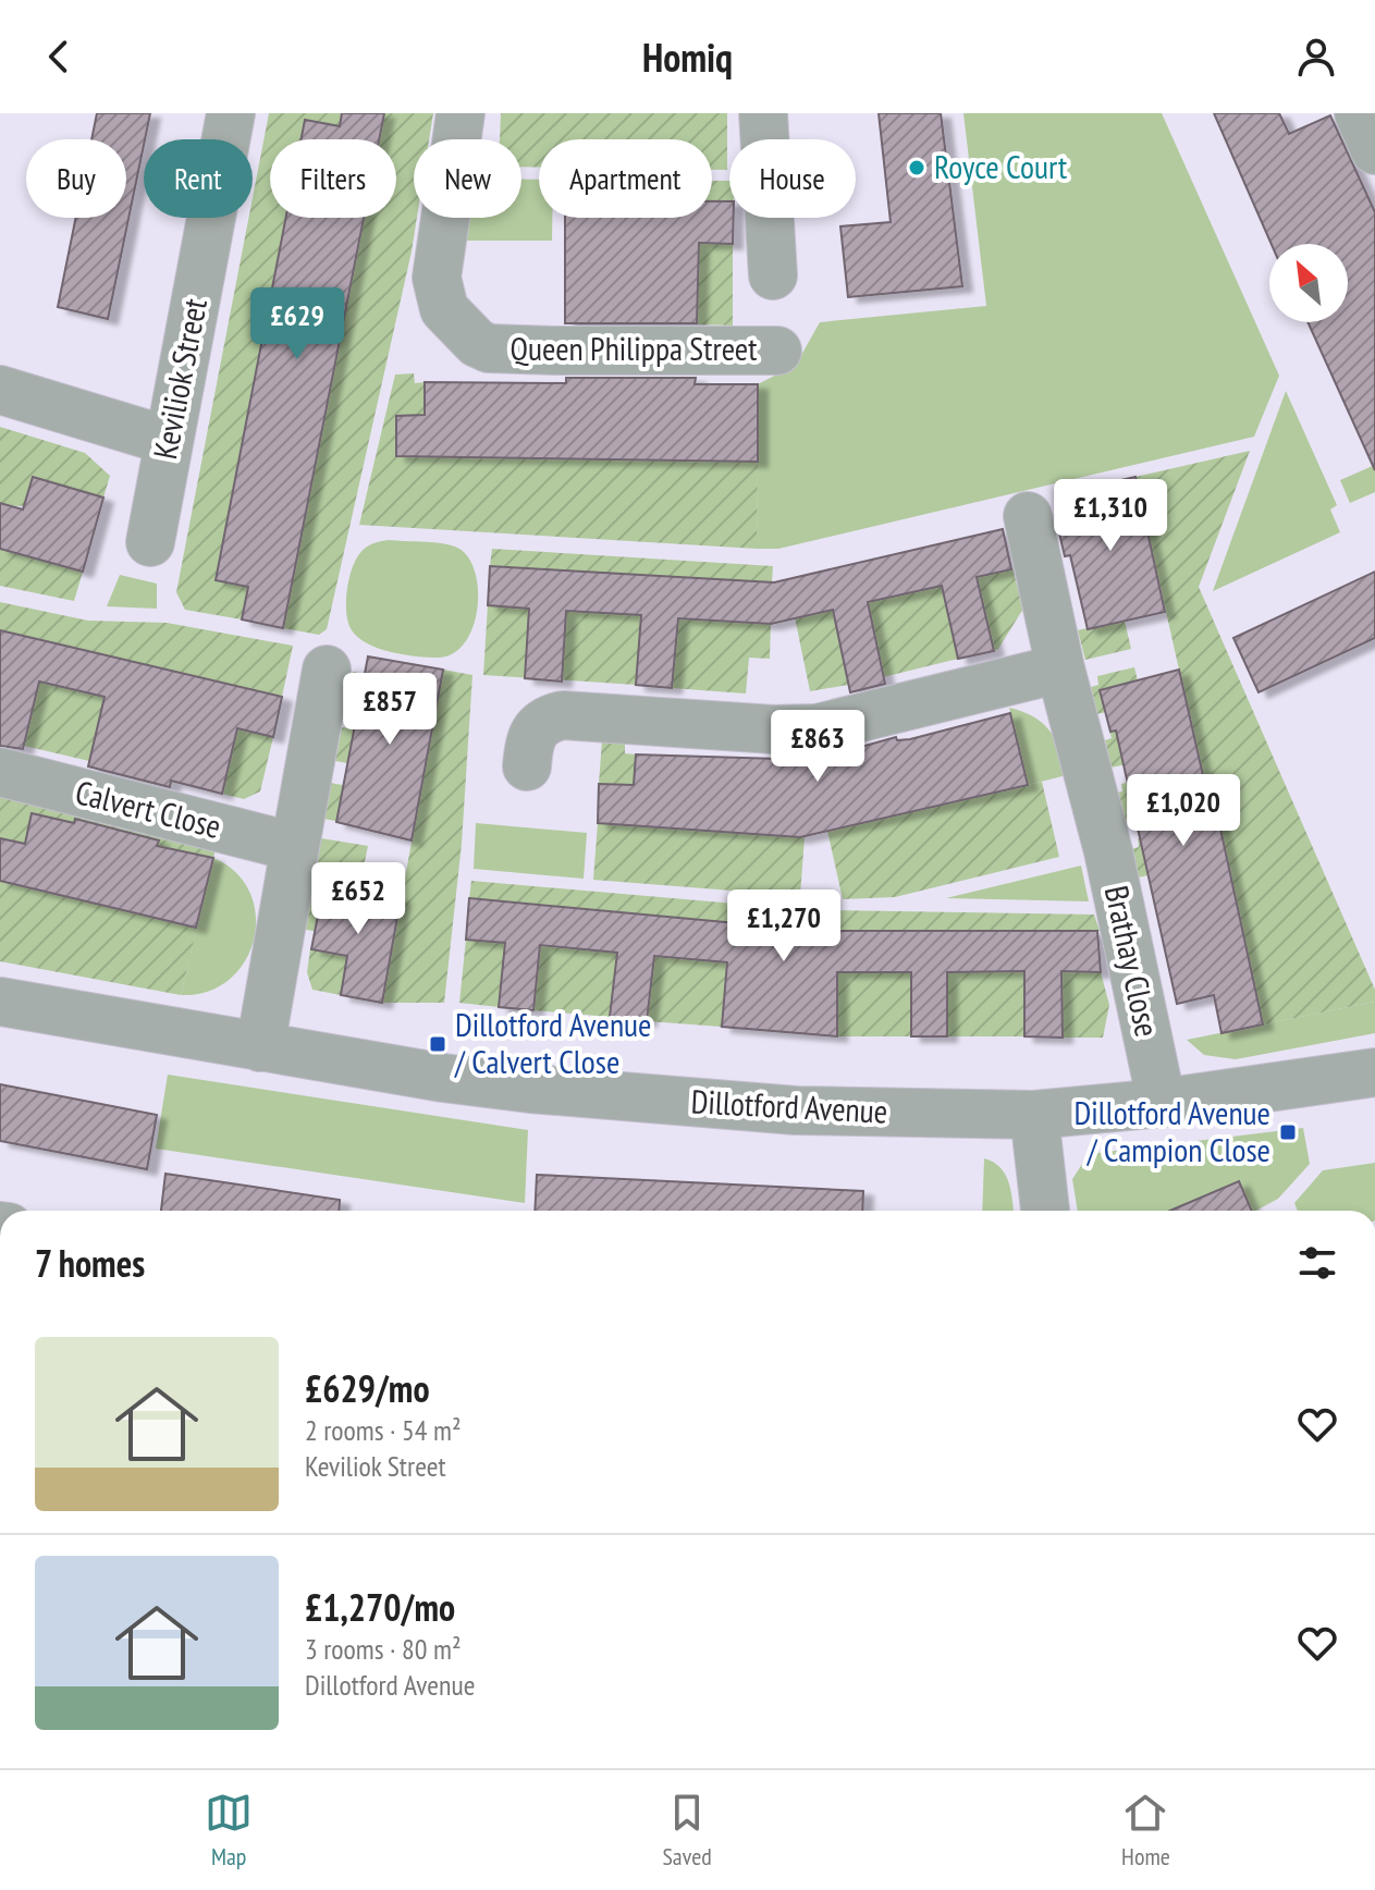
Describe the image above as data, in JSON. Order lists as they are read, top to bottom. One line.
{"streets":{"street":["Queen Philippa Street","Keviliok Street","Calvert Close","Brathay Close","Dillotford Avenue"]},"crossings":[["Brathay Close","Dillotford Avenue"]],"places":{"other":["Royce Court"],"transit":["Dillotford Avenue / Calvert Close","Dillotford Avenue / Campion Close"]},"north":"top left","page":{"header":"Homiq","chip":["Buy","Rent","Filters","New","Apartment","House"],"price":["£629","£1,310","£857","£863","£1,020","£652","£1,270"],"heading":"7 homes","list":[{"name":"£629/mo","note":"2 rooms · 54 m² · Keviliok Street"},{"name":"£1,270/mo","note":"3 rooms · 80 m² · Dillotford Avenue"}],"tabs":["Map","Saved","Home"]}}
